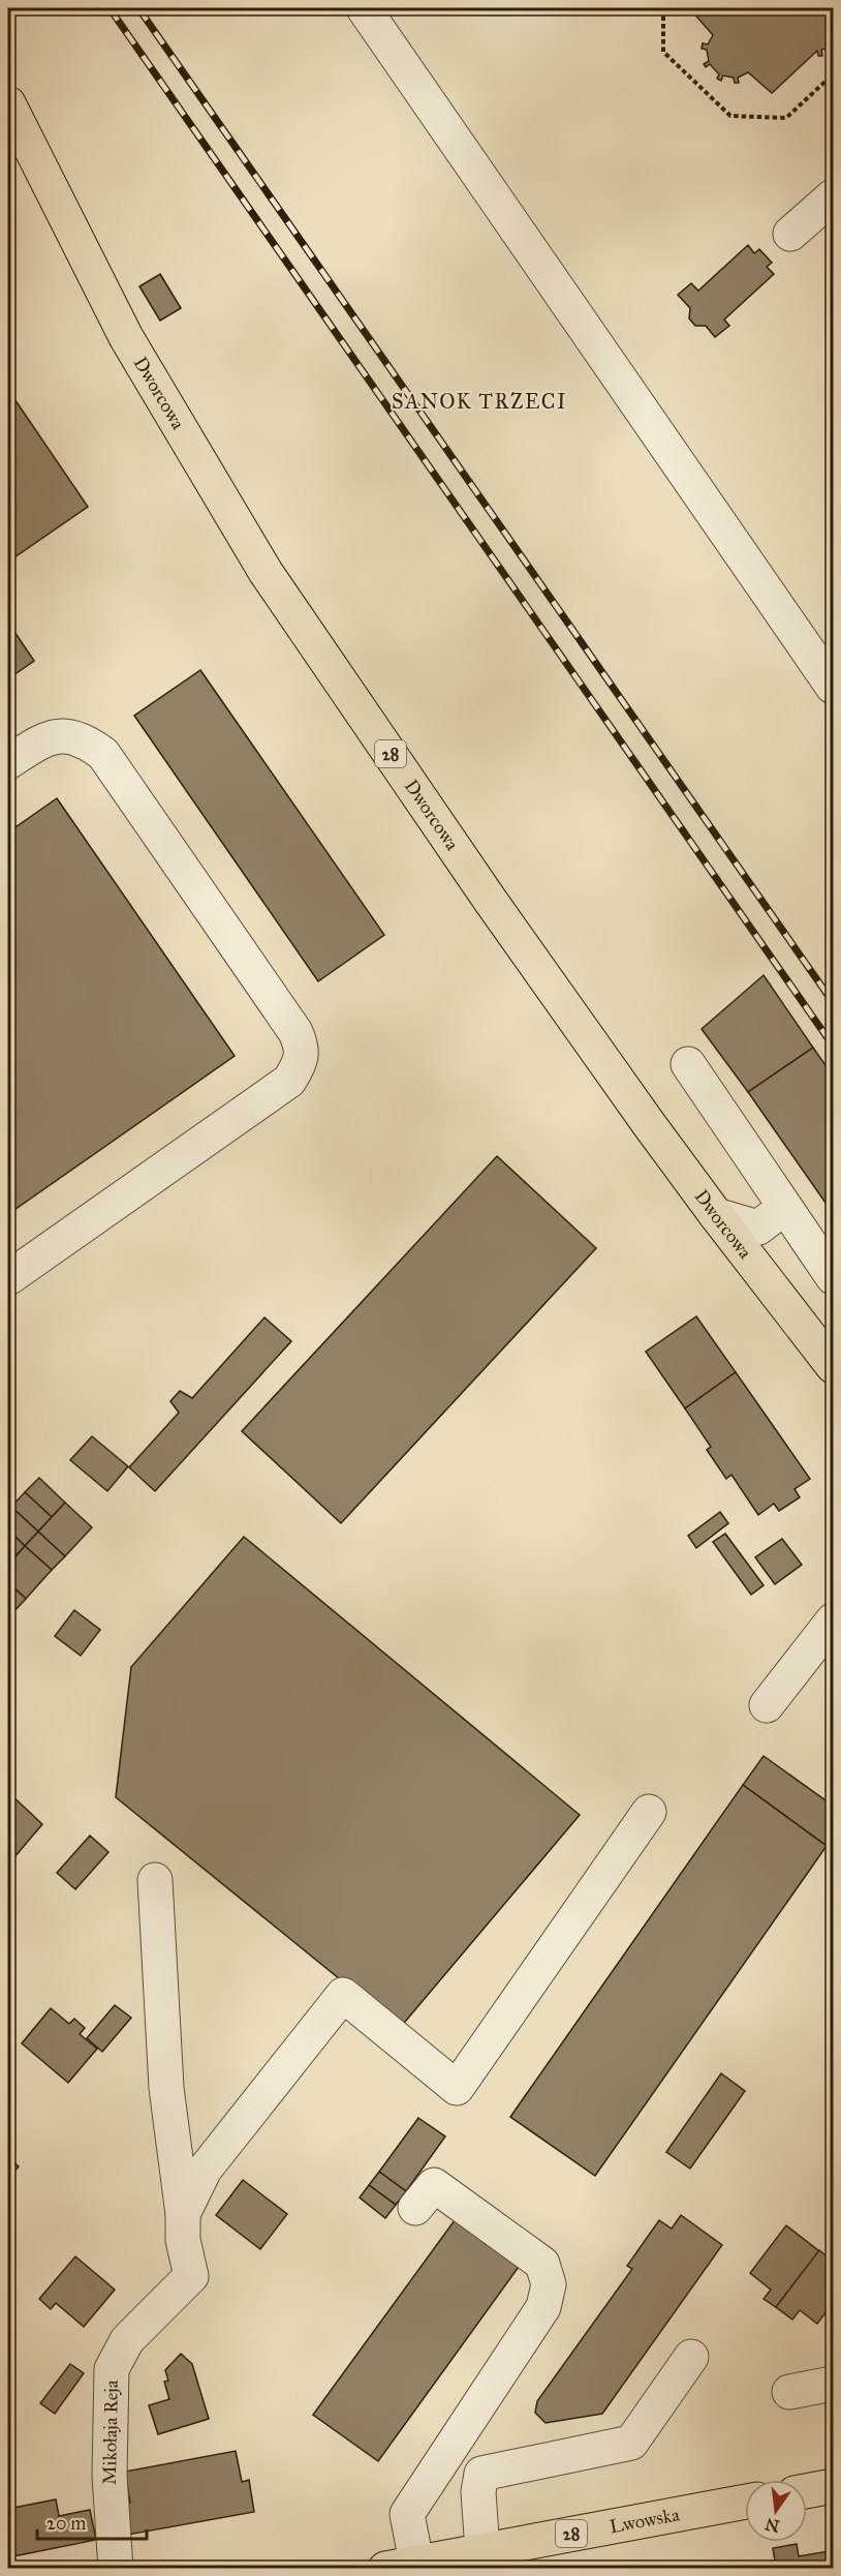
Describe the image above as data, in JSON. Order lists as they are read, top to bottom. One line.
{"streets":{"main road":["Dworcowa","28","Lwowska"],"street":["Mikołaja Reja"]},"districts":["SANOK TRZECI"],"scale_bar":"20 m","north":"bottom"}
